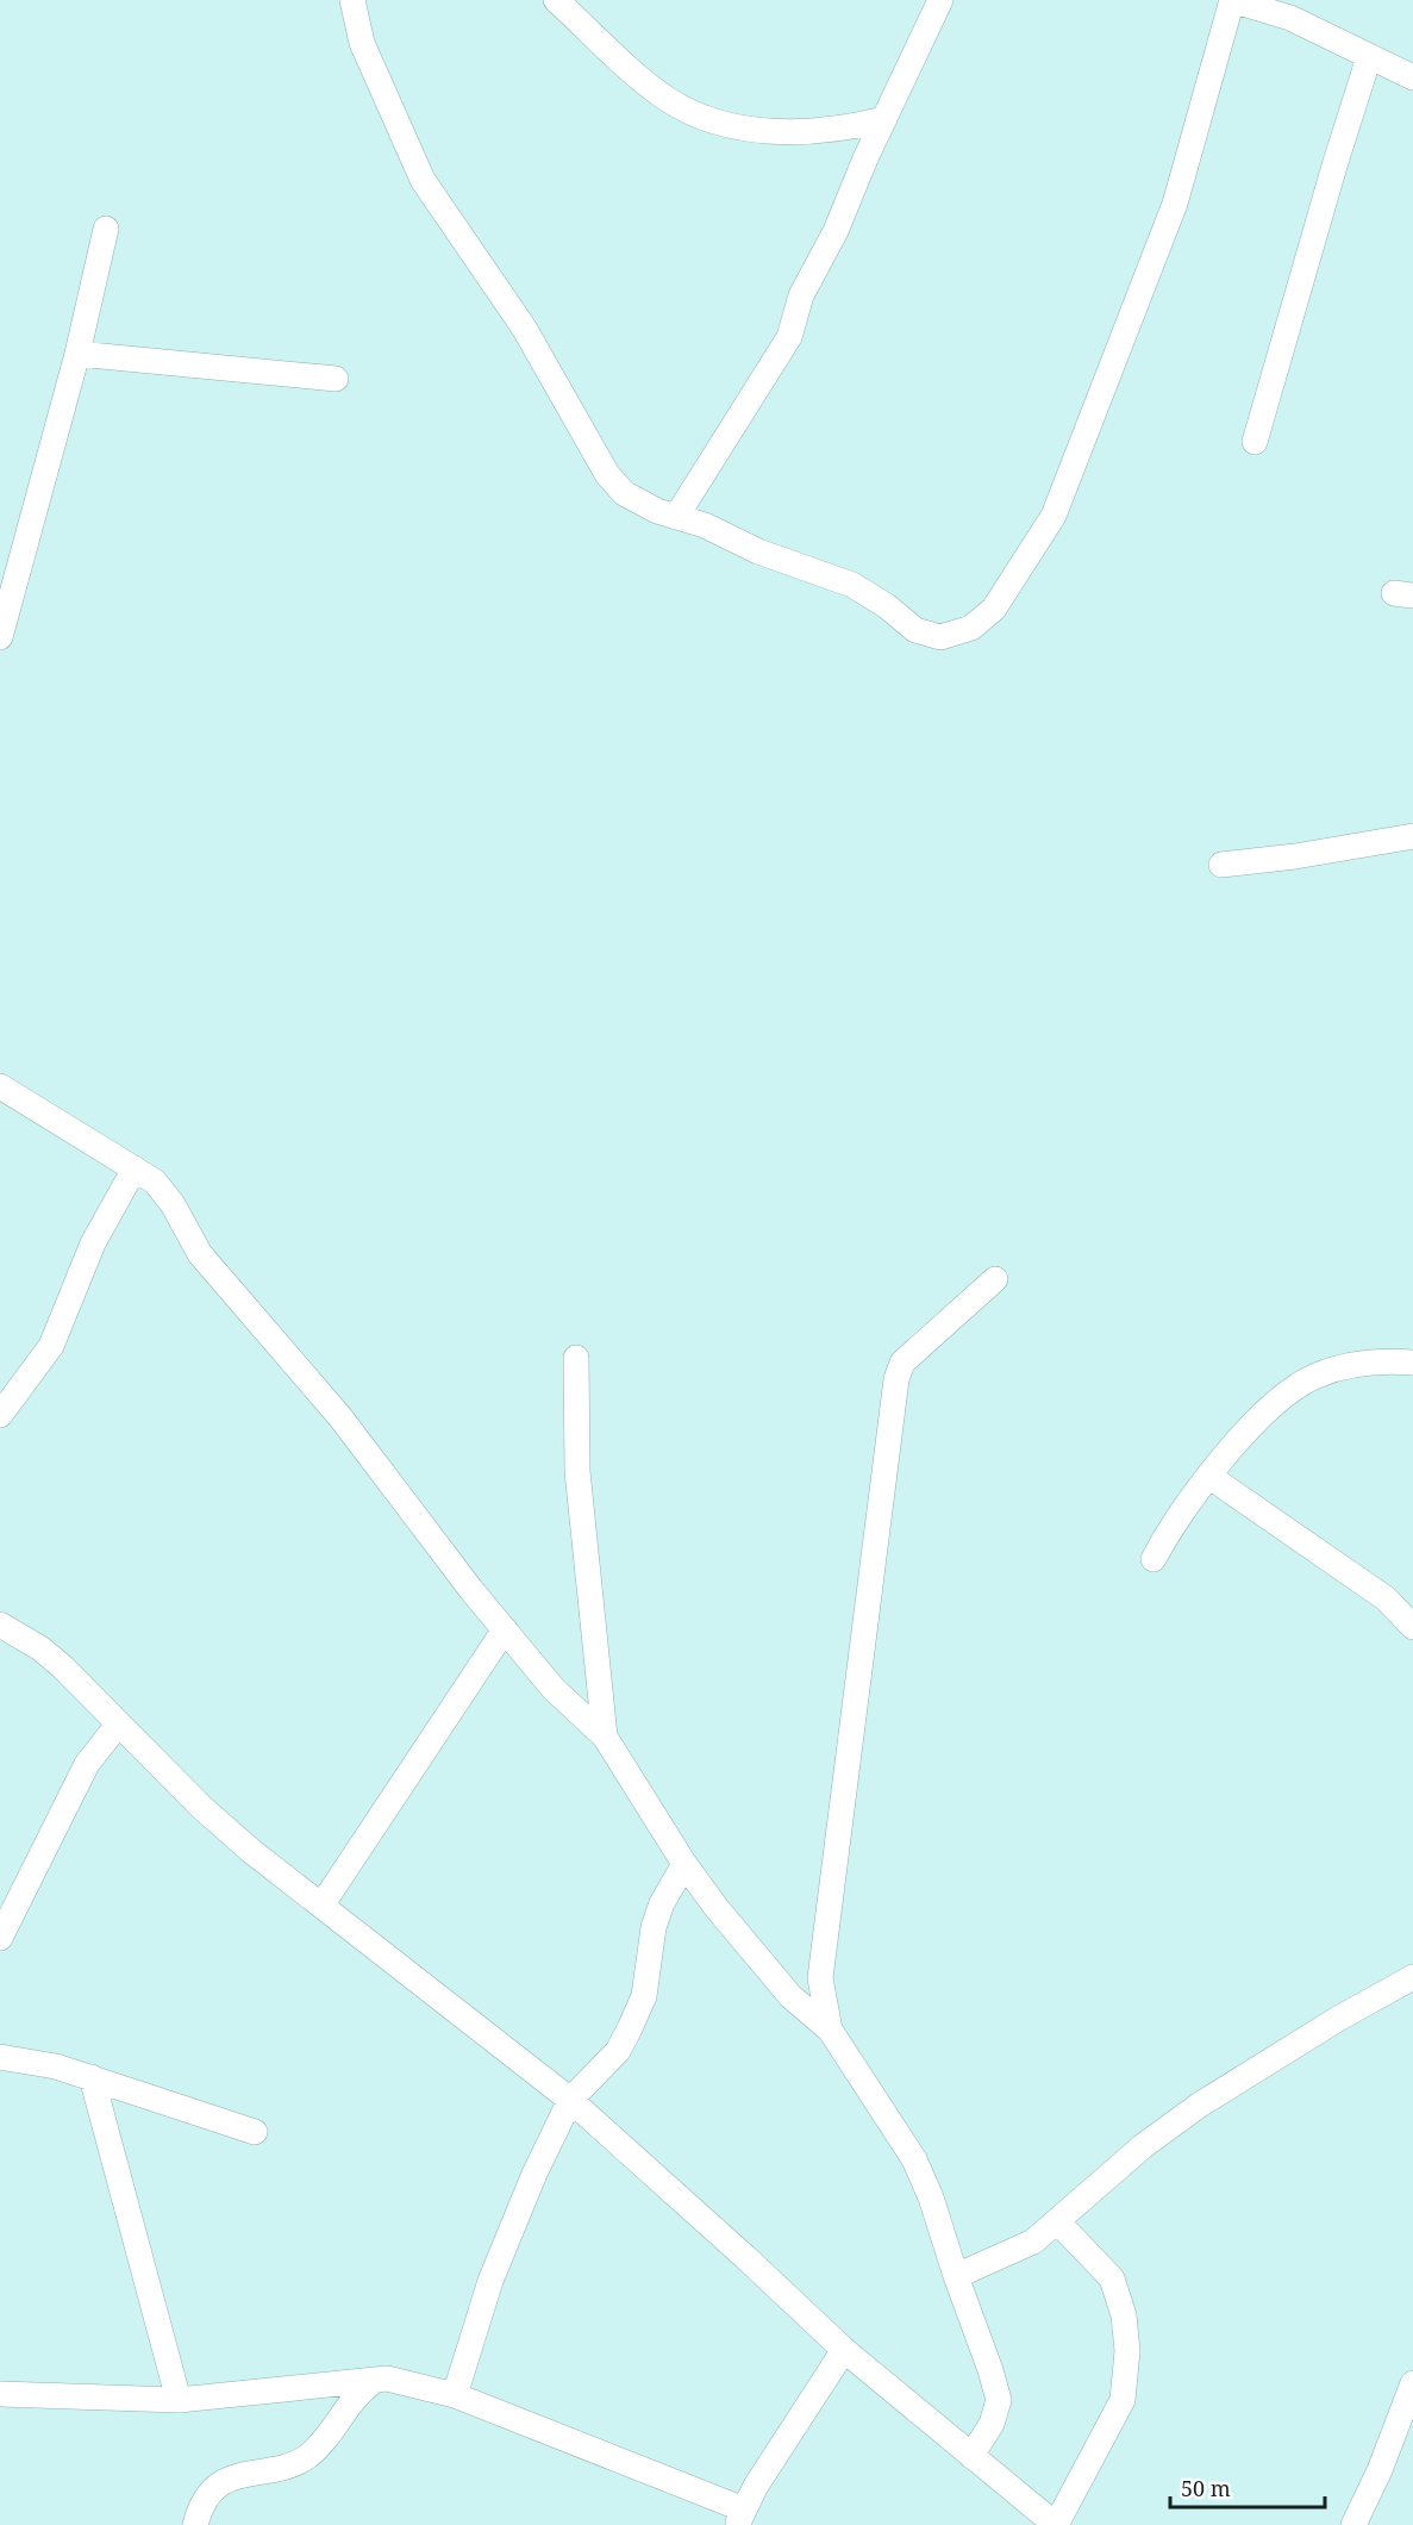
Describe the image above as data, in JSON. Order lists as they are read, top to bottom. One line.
{"scale_bar":"50 m"}
